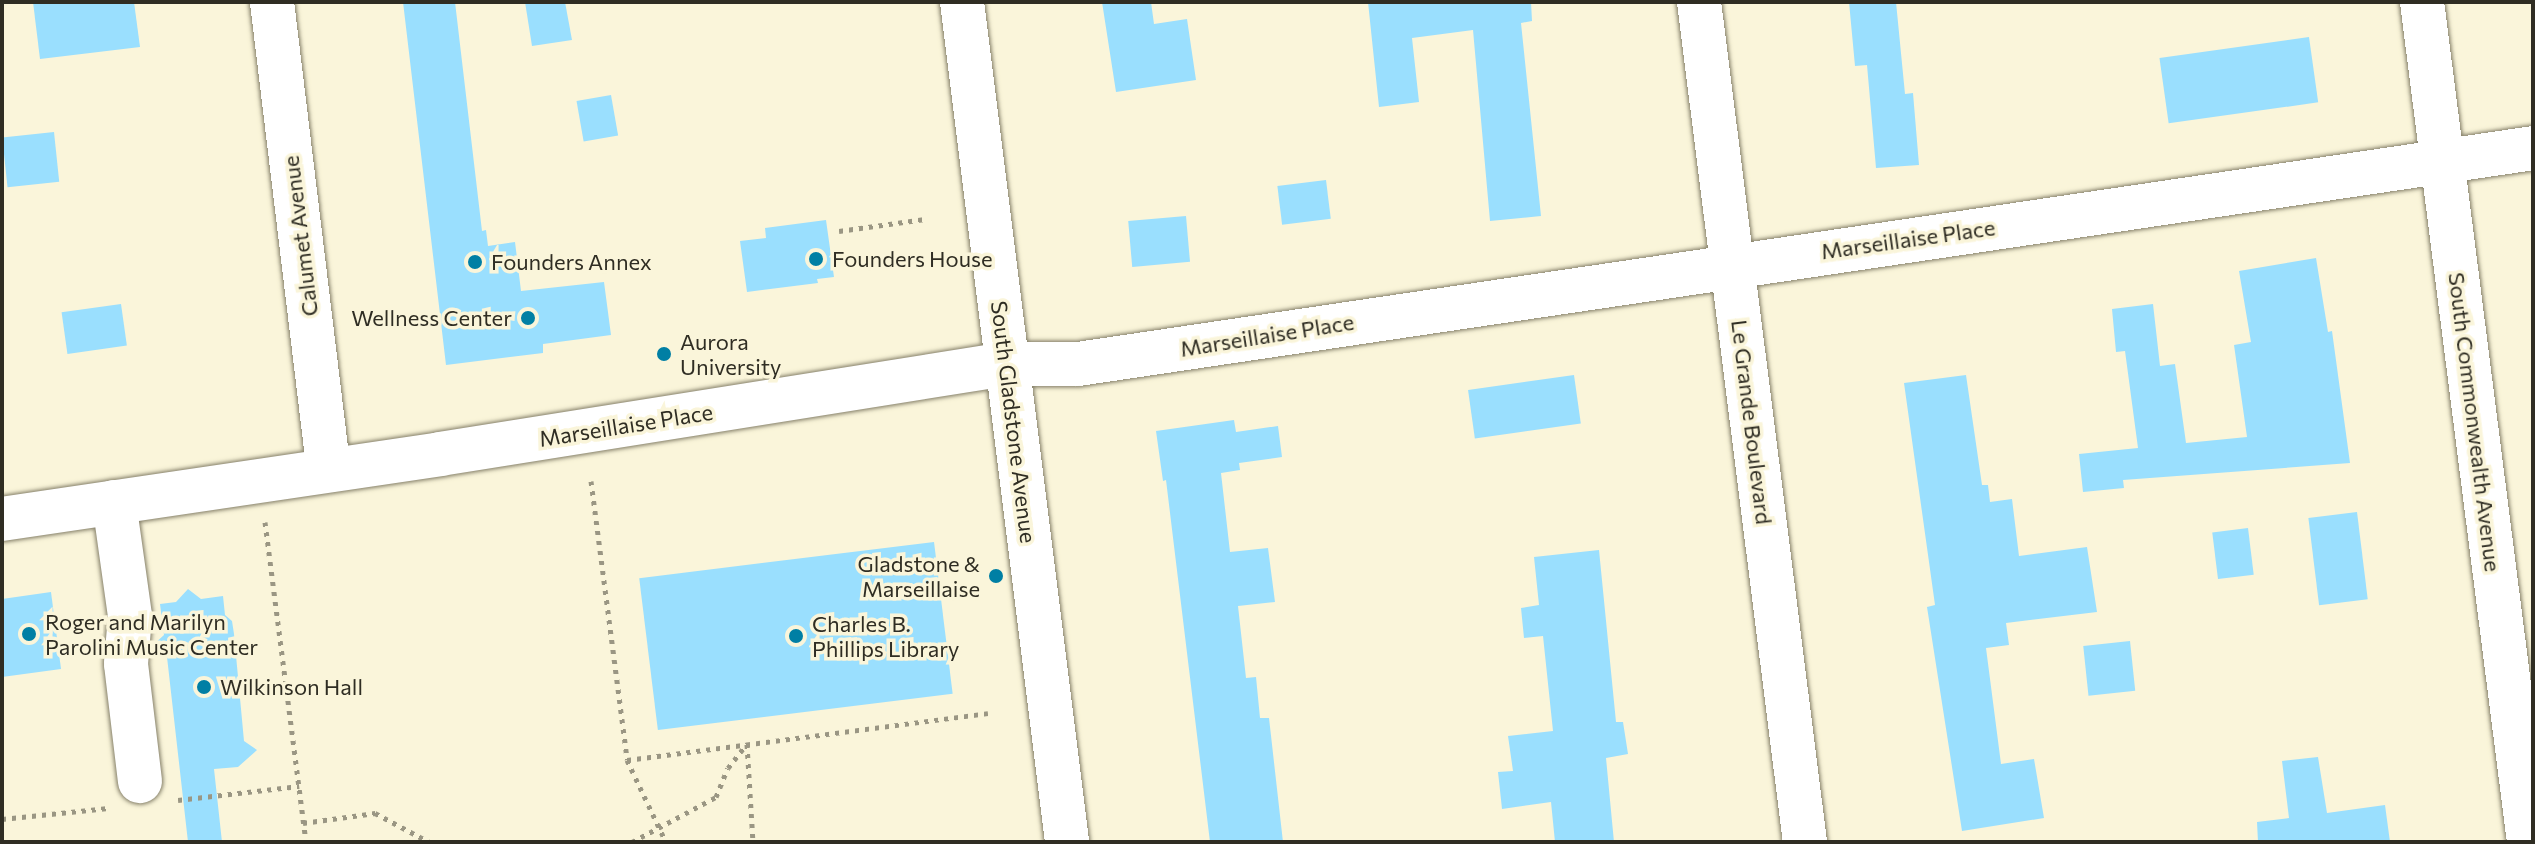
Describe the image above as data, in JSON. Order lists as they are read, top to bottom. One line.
{"streets":{"street":["Calumet Avenue","Marseillaise Place","South Gladstone Avenue","Le Grande Boulevard","South Commonwealth Avenue"]},"crossings":[["Calumet Avenue","Marseillaise Place"],["Marseillaise Place","South Gladstone Avenue"],["Marseillaise Place","Le Grande Boulevard"],["Marseillaise Place","South Commonwealth Avenue"]],"places":["Founders House","Founders Annex","Wellness Center","Aurora University","Gladstone & Marseillaise","Roger and Marilyn Parolini Music Center","Charles B. Phillips Library","Wilkinson Hall"]}
